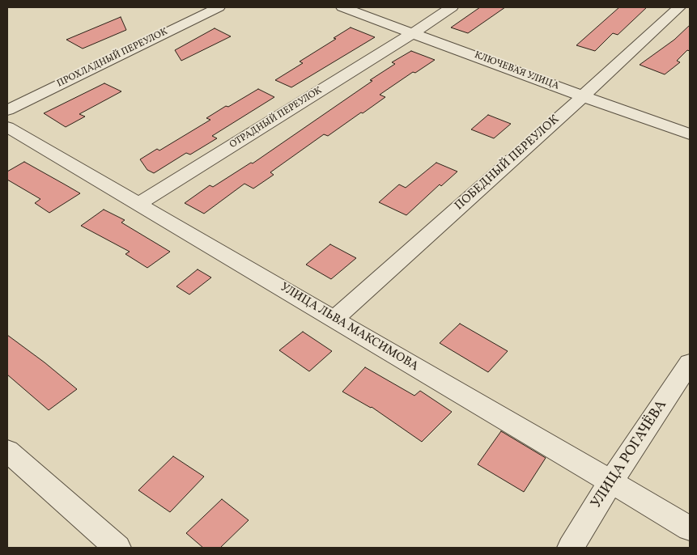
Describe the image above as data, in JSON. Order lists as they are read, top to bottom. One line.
{"streets":{"street":["ПРОХЛАДНЫЙ ПЕРЕУЛОК","КЛЮЧЕВАЯ УЛИЦА","ОТРАДНЫЙ ПЕРЕУЛОК","ПОБЕДНЫЙ ПЕРЕУЛОК","УЛИЦА ЛЬВА МАКСИМОВА","УЛИЦА РОГАЧЁВА"]},"crossings":[["КЛЮЧЕВАЯ УЛИЦА","ОТРАДНЫЙ ПЕРЕУЛОК"],["КЛЮЧЕВАЯ УЛИЦА","ПОБЕДНЫЙ ПЕРЕУЛОК"],["ОТРАДНЫЙ ПЕРЕУЛОК","УЛИЦА ЛЬВА МАКСИМОВА"],["ПОБЕДНЫЙ ПЕРЕУЛОК","УЛИЦА ЛЬВА МАКСИМОВА"],["УЛИЦА ЛЬВА МАКСИМОВА","УЛИЦА РОГАЧЁВА"]]}
